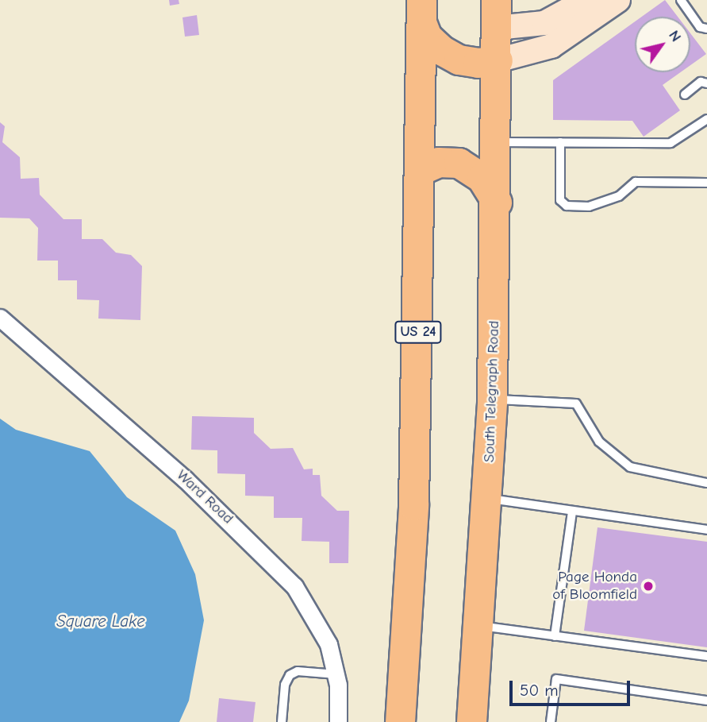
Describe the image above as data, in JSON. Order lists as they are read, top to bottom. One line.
{"streets":{"highway":["US 24","South Telegraph Road"],"street":["Ward Road"]},"water":["Square Lake"],"places":["Page Honda of Bloomfield"],"scale_bar":"50 m","north":"top right"}
